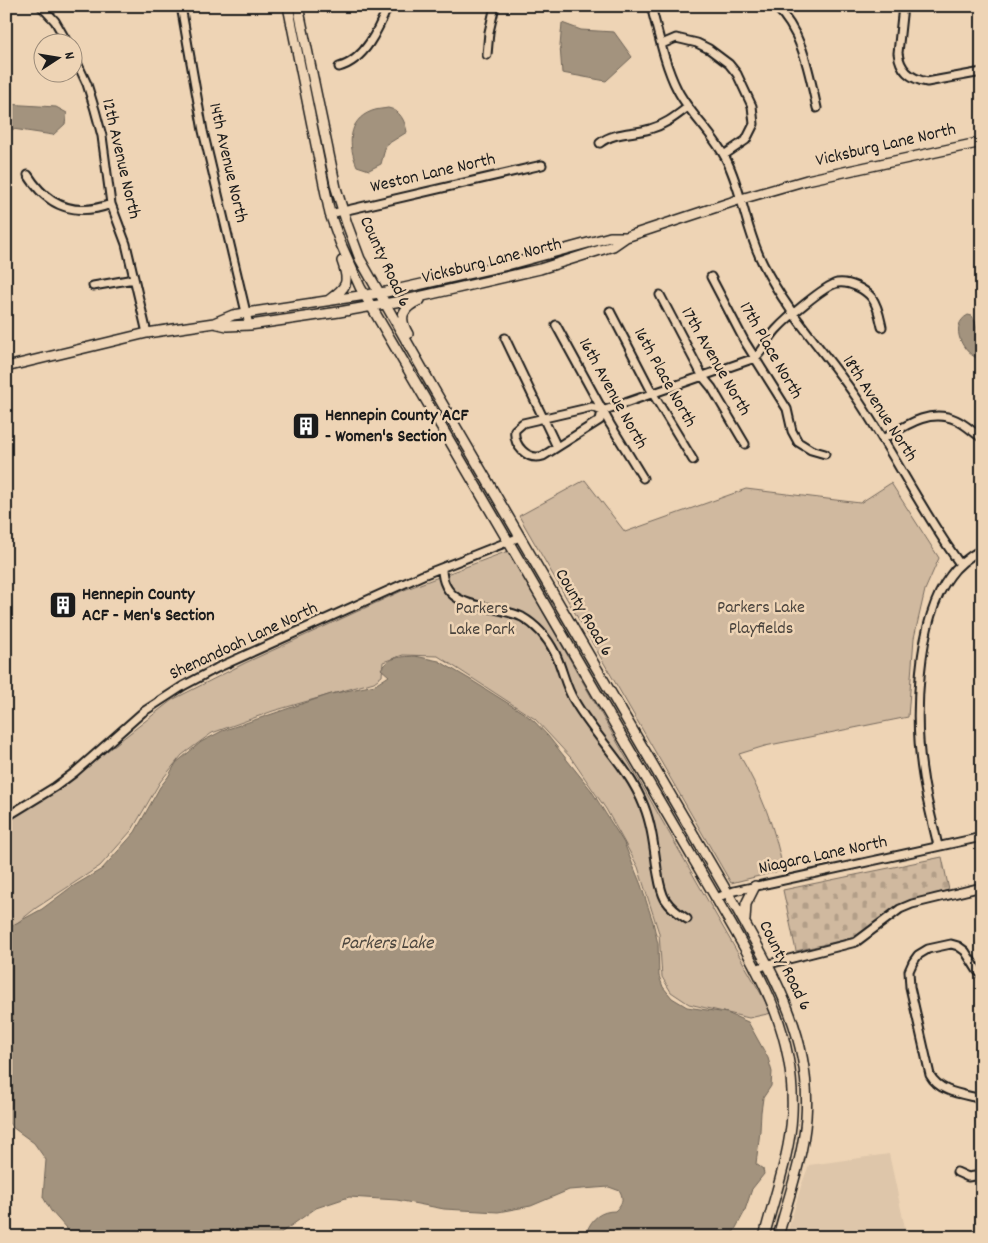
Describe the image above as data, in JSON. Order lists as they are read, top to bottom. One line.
{"streets":{"main road":["Vicksburg Lane North","County Road 6"],"street":["12th Avenue North","14th Avenue North","Weston Lane North","17th Place North","17th Avenue North","16th Place North","16th Avenue North","18th Avenue North","Shenandoah Lane North","Niagara Lane North"]},"crossings":[["Vicksburg Lane North","12th Avenue North"],["Vicksburg Lane North","14th Avenue North"],["Vicksburg Lane North","County Road 6"],["Vicksburg Lane North","18th Avenue North"],["Weston Lane North","County Road 6"],["County Road 6","Shenandoah Lane North"],["County Road 6","Niagara Lane North"]],"water":["Parkers Lake"],"parks":["Parkers Lake Playfields","Parkers Lake Park"],"places":{"building":["Hennepin County ACF - Women's Section","Hennepin County ACF - Men's Section"]},"north":"right"}
